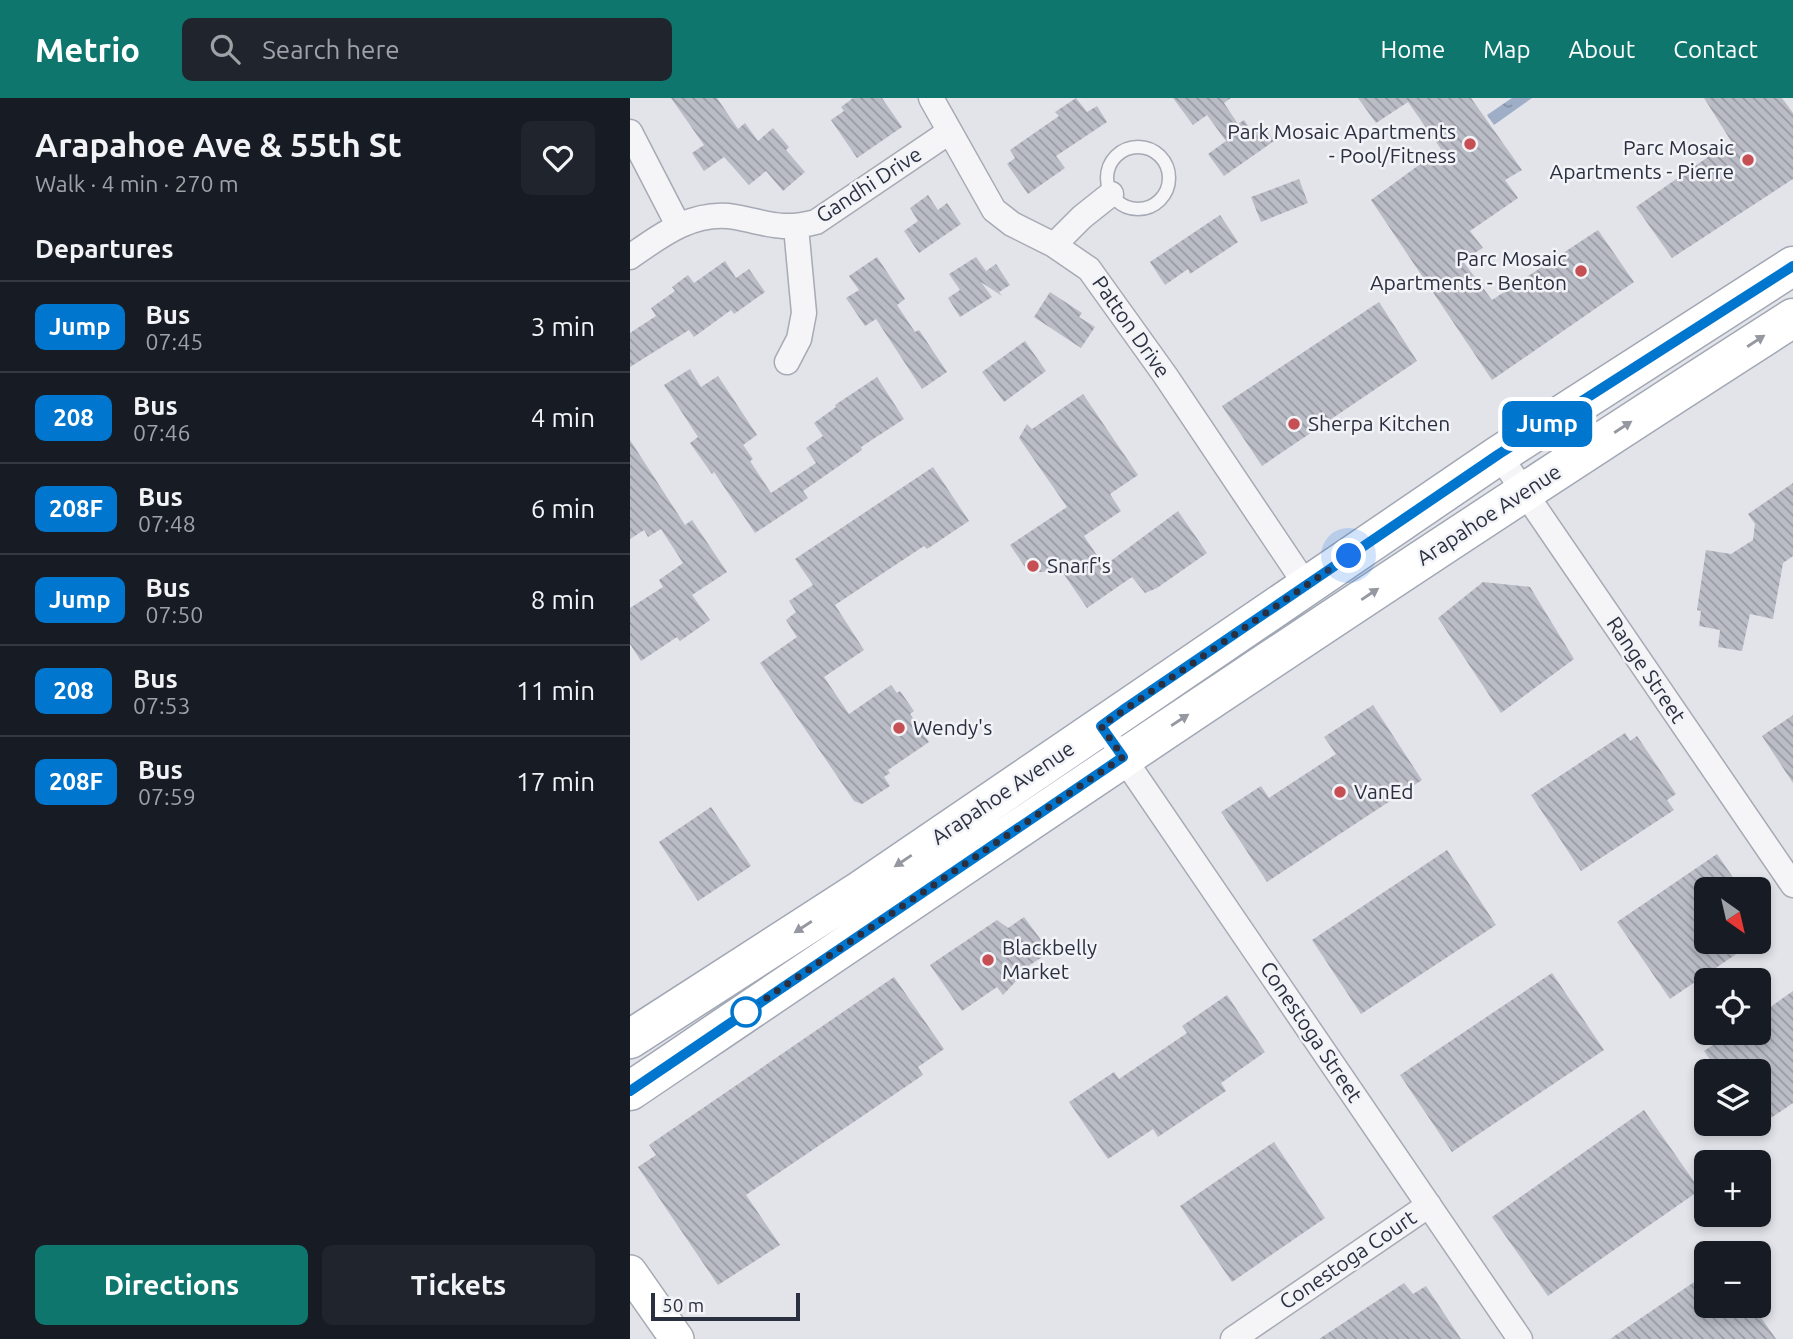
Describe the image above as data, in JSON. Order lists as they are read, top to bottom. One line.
{"streets":{"main road":["Arapahoe Avenue"],"street":["Gandhi Drive","Patton Drive","Range Street","Conestoga Street","Conestoga Court"]},"crossings":[["Gandhi Drive","Patton Drive"],["Patton Drive","Arapahoe Avenue"],["Arapahoe Avenue","Range Street"],["Arapahoe Avenue","Conestoga Street"],["Conestoga Street","Conestoga Court"]],"places":["Park Mosaic Apartments - Pool/Fitness","Parc Mosaic Apartments - Pierre","Parc Mosaic Apartments - Benton","Sherpa Kitchen","Snarf's","Wendy's","VanEd","Blackbelly Market"],"lines":["bus line Jump"],"scale_bar":"50 m","north":"bottom right","page":{"header":"Metrio","search":"Search here","nav":["Home","Map","About","Contact"],"heading":[["Arapahoe Ave & 55th St","Walk · 4 min · 270 m"],"Departures"],"on_map":"Jump","list":[{"mark":"Jump","name":"Bus","note":"07:45","value":"3 min"},{"mark":"208","name":"Bus","note":"07:46","value":"4 min"},{"mark":"208F","name":"Bus","note":"07:48","value":"6 min"},{"mark":"Jump","name":"Bus","note":"07:50","value":"8 min"},{"mark":"208","name":"Bus","note":"07:53","value":"11 min"},{"mark":"208F","name":"Bus","note":"07:59","value":"17 min"}],"map_buttons":["+","−"],"buttons":["Directions","Tickets"],"scale":"50 m"}}
